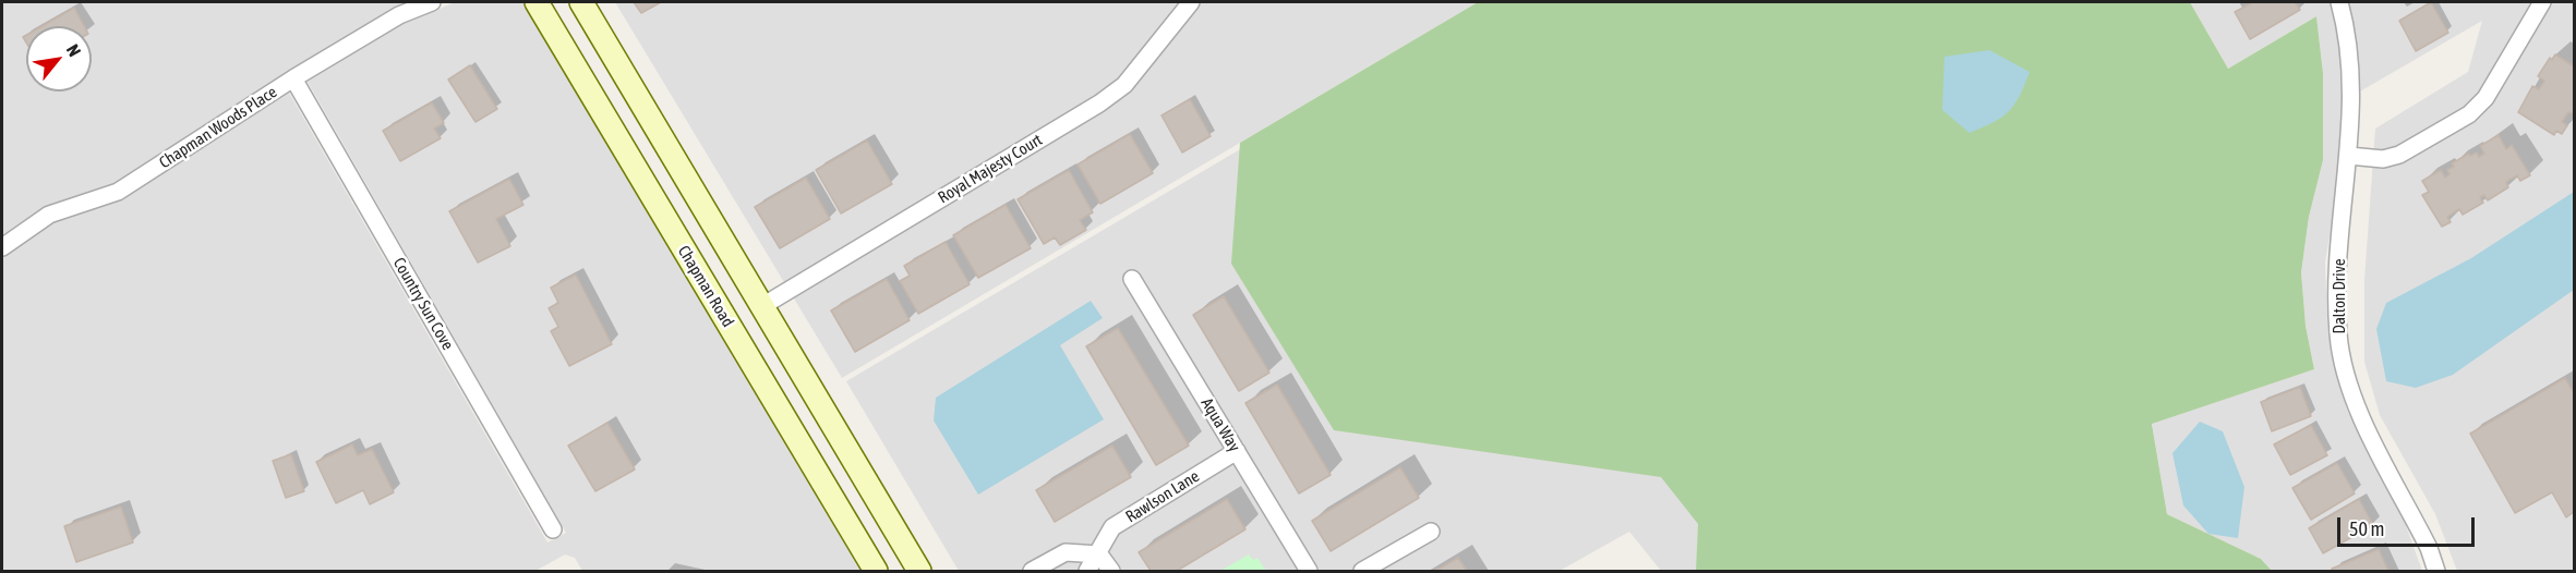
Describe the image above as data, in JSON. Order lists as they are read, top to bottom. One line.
{"streets":{"street":["Chapman Woods Place","Royal Majesty Court","Chapman Road","Dalton Drive","Country Sun Cove","Aqua Way","Rawlson Lane"]},"crossings":[["Chapman Woods Place","Country Sun Cove"],["Aqua Way","Rawlson Lane"]],"scale_bar":"50 m","north":"top right"}
